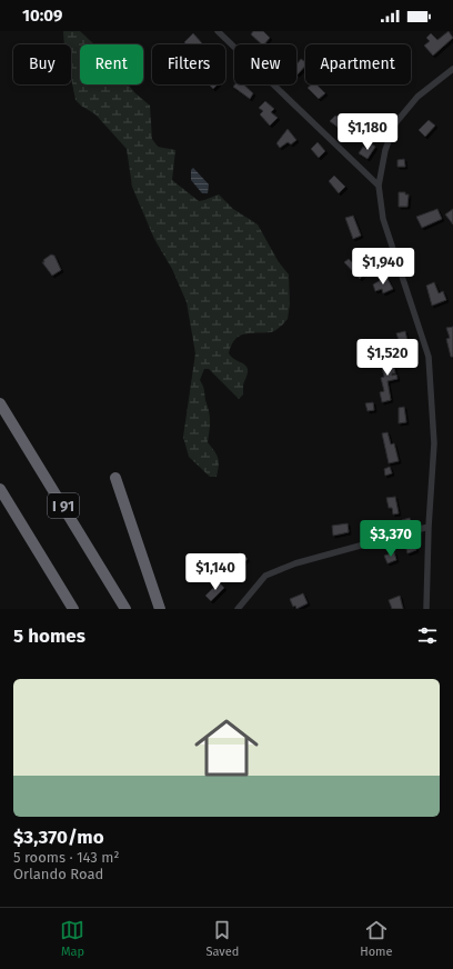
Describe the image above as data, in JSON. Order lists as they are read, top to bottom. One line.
{"streets":{"highway":["I 91"]},"page":{"status":"10:09","chip":["Buy","Rent","Filters","New","Apartment"],"price":["$1,180","$1,940","$1,520","$3,370","$1,140"],"heading":"5 homes","list":[{"name":"$3,370/mo","note":"5 rooms · 143 m² · Orlando Road"}],"tabs":["Map","Saved","Home"]}}
